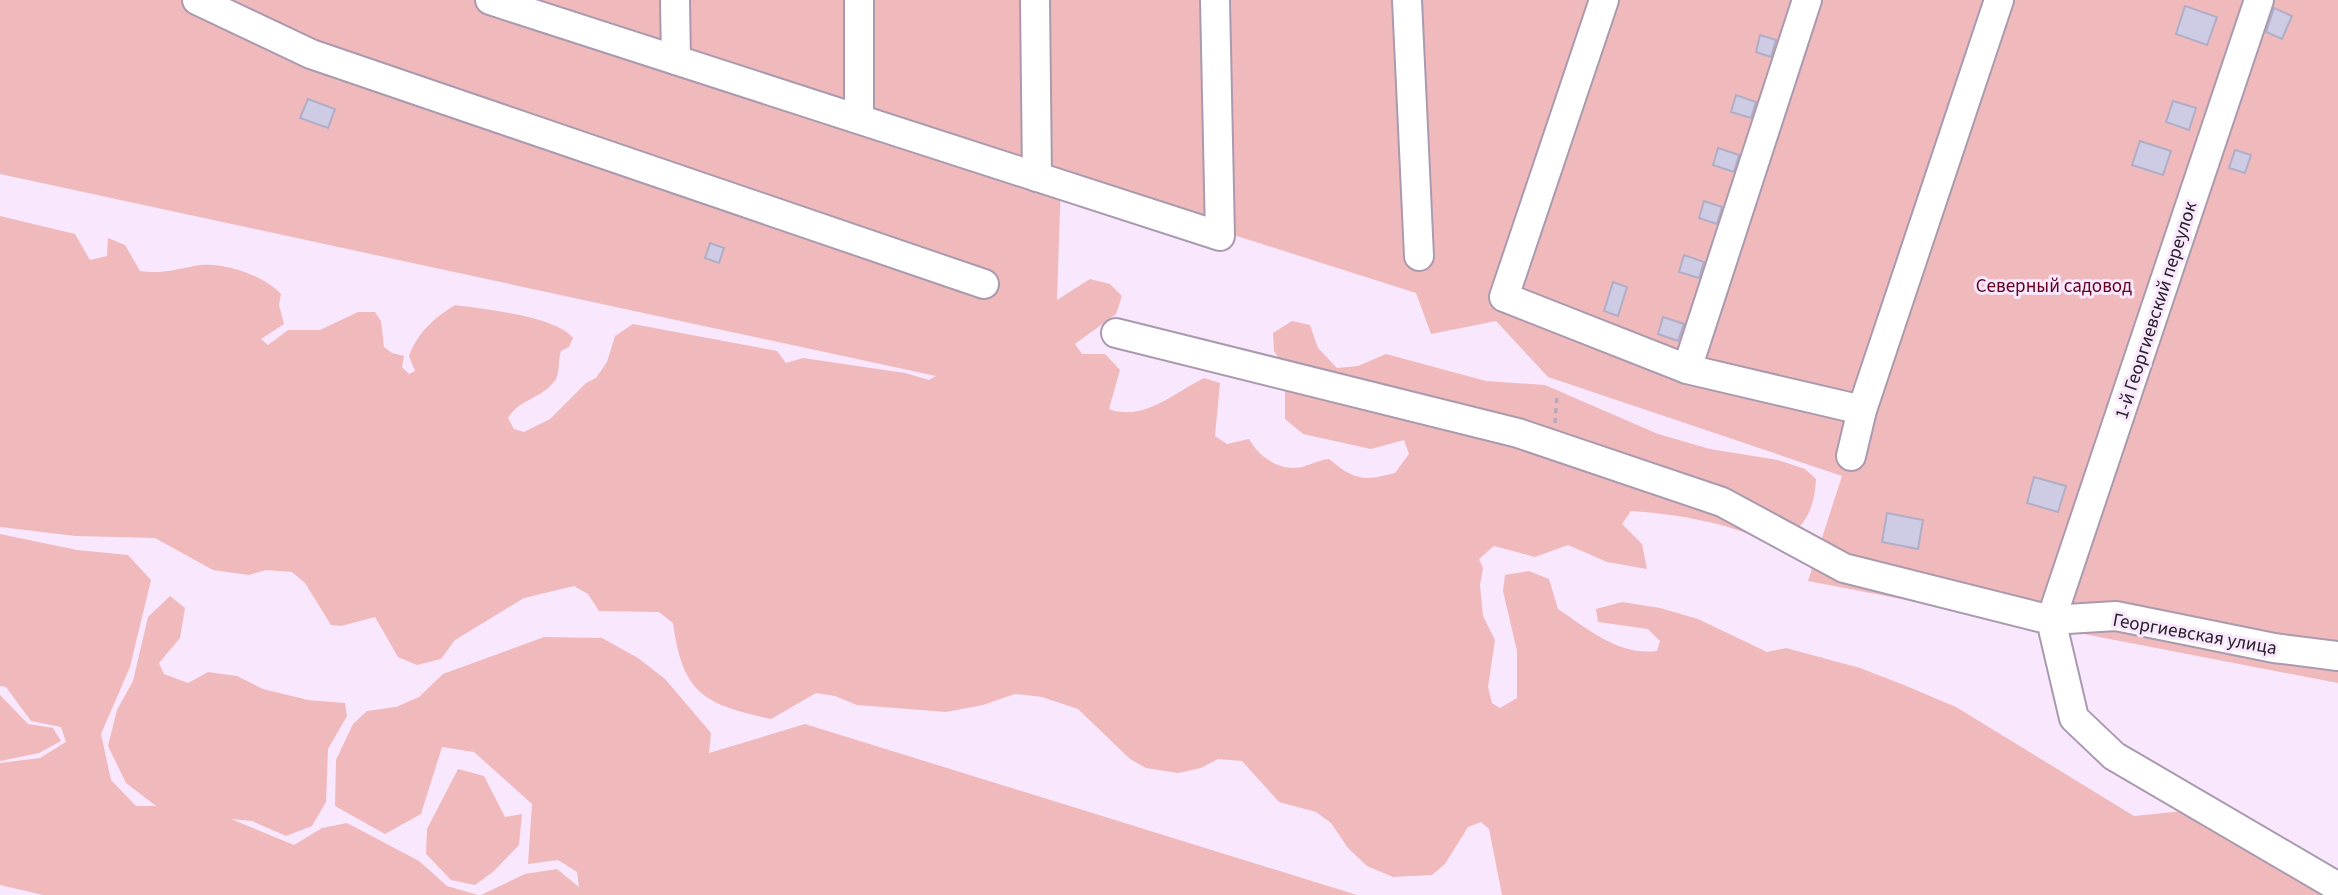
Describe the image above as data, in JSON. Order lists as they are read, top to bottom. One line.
{"streets":{"street":["1-й Георгиевский переулок","Георгиевская улица"]},"crossings":[["1-й Георгиевский переулок","Георгиевская улица"]],"parks":["Северный садовод"]}
